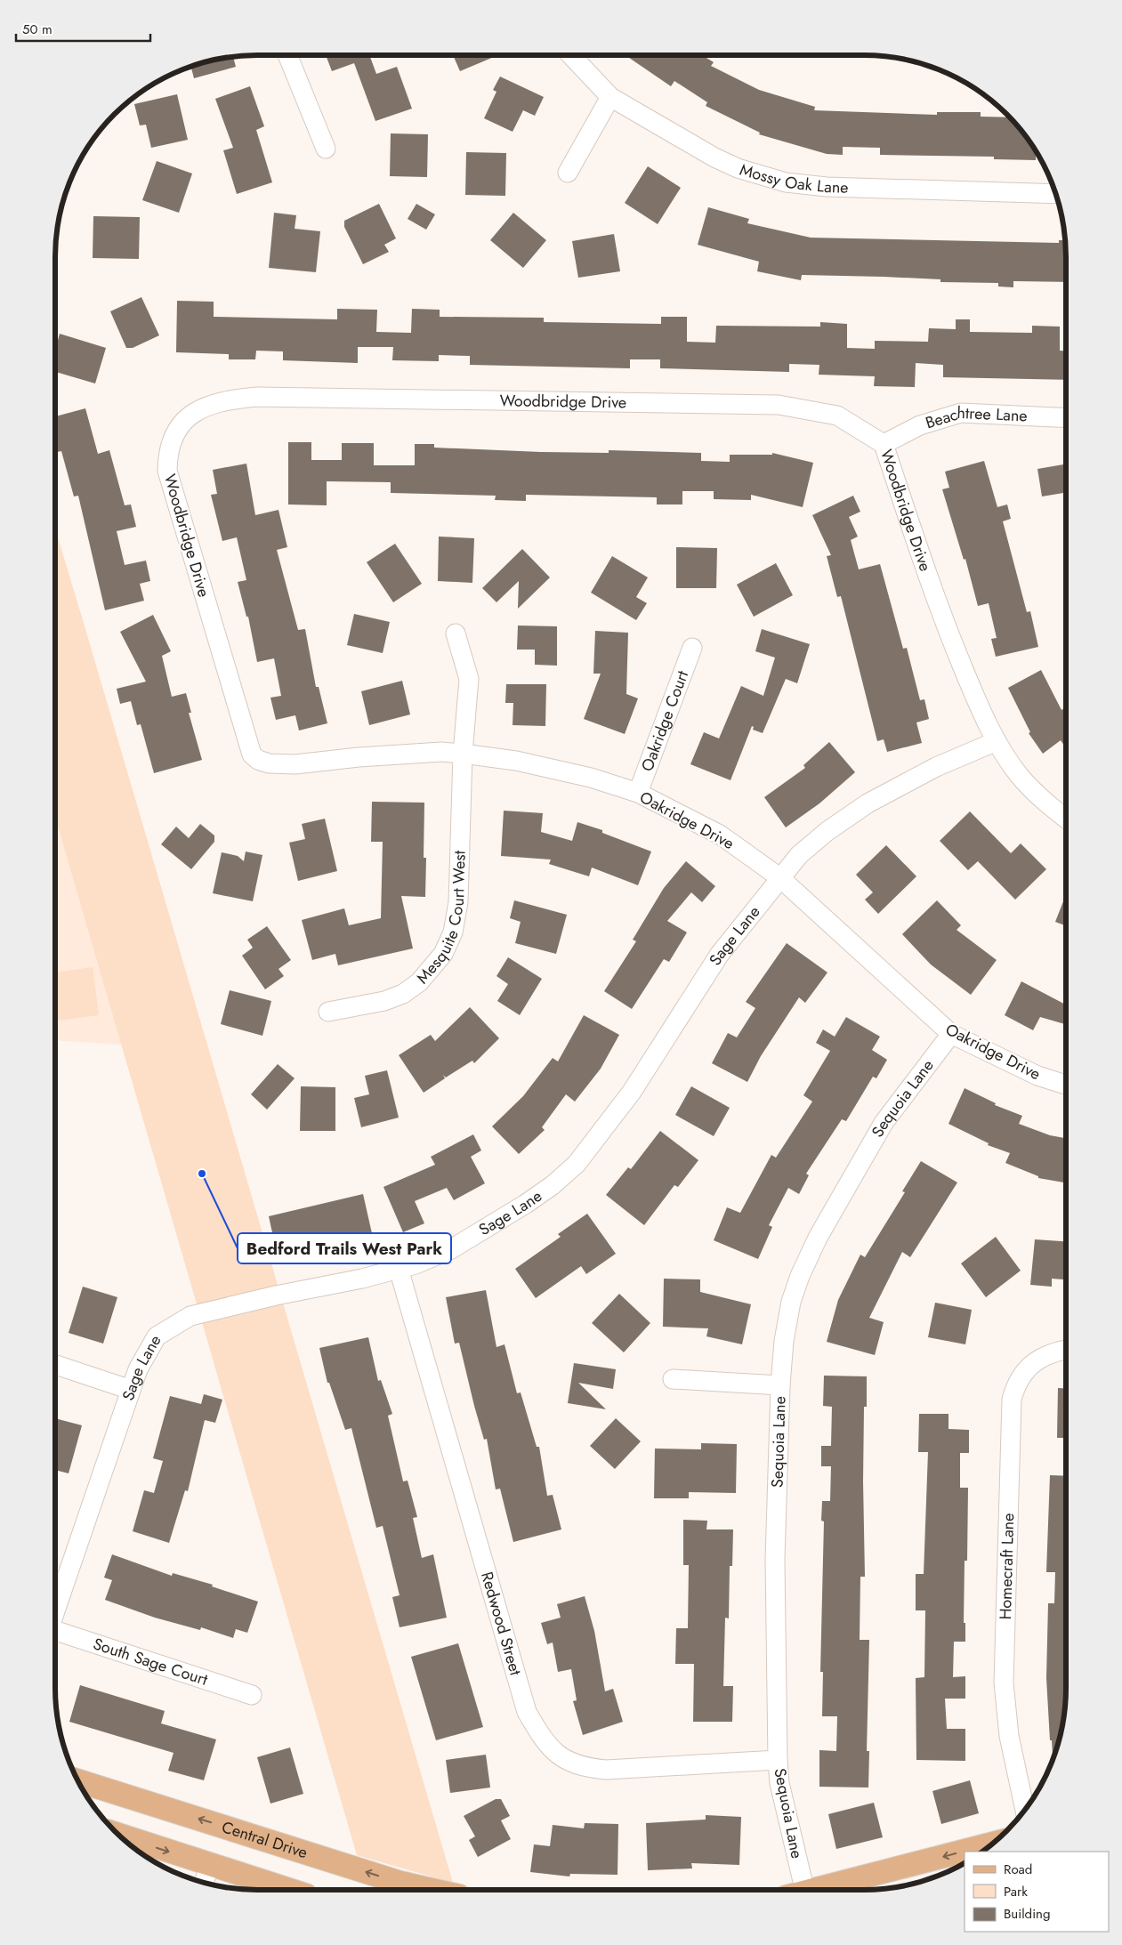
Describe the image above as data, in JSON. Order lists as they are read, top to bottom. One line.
{"streets":{"main road":["Central Drive"],"street":["Mossy Oak Lane","Woodbridge Drive","Beachtree Lane","Oakridge Court","Oakridge Drive","Mesquite Court West","Sage Lane","Sequoia Lane","Homecraft Lane","Redwood Street","South Sage Court"]},"crossings":[["Woodbridge Drive","Beachtree Lane"],["Woodbridge Drive","Oakridge Drive"],["Woodbridge Drive","Sage Lane"],["Oakridge Court","Oakridge Drive"],["Oakridge Drive","Mesquite Court West"],["Oakridge Drive","Sage Lane"],["Oakridge Drive","Sequoia Lane"],["Sage Lane","Redwood Street"],["Sequoia Lane","Redwood Street"]],"places":["Bedford Trails West Park"],"legend":["Road","Park","Building"],"scale_bar":"50 m"}
